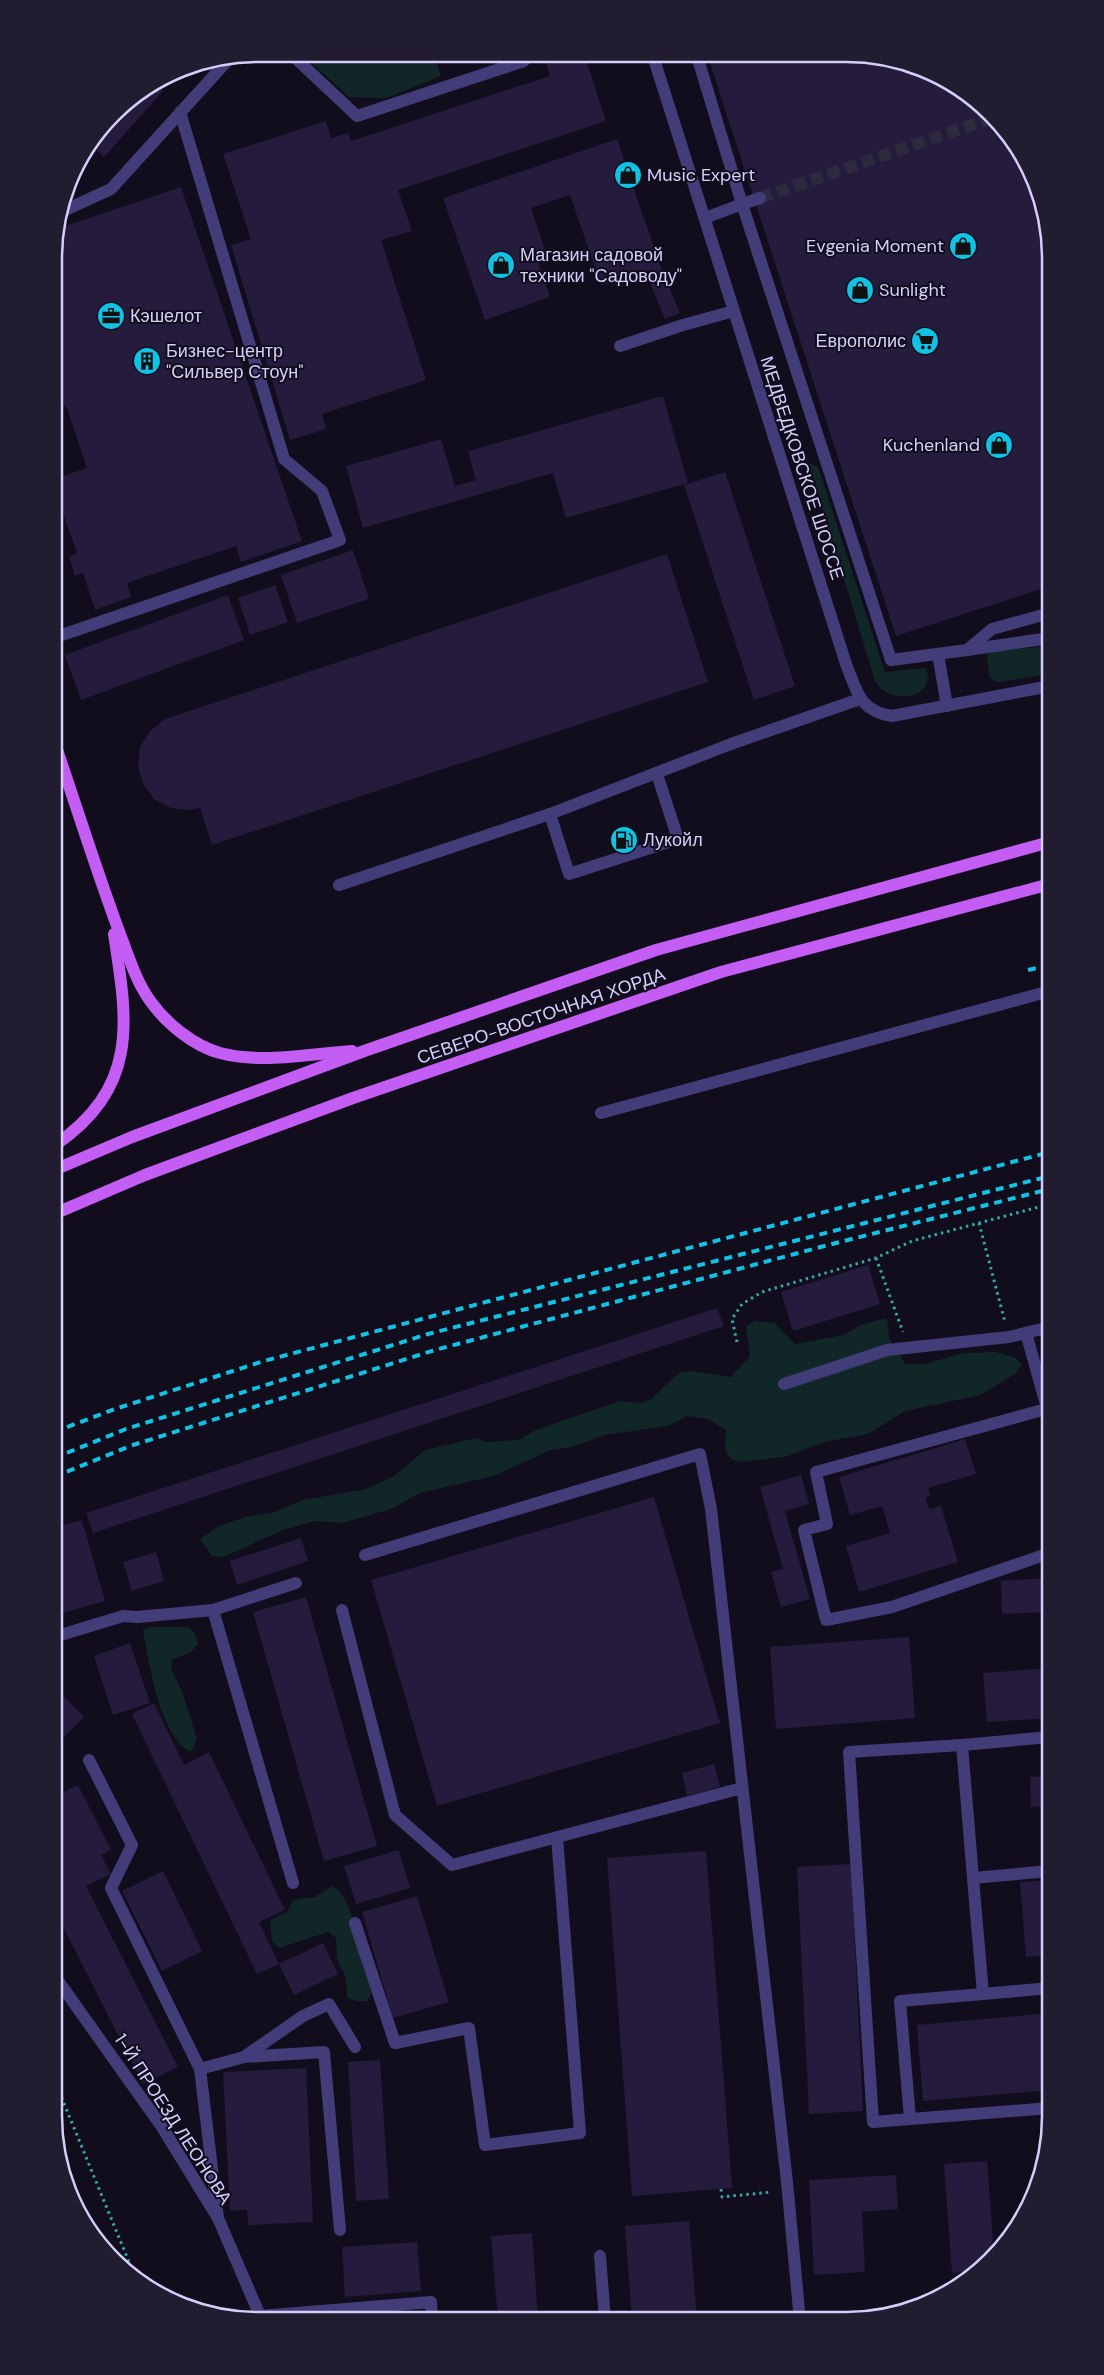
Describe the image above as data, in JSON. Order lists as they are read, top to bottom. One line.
{"streets":{"main road":["СЕВЕРО-ВОСТОЧНАЯ ХОРДА"],"street":["МЕДВЕДКОВСКОЕ ШОССЕ","1-Й ПРОЕЗД ЛЕОНОВА"]},"places":{"shop":["Music Expert","Evgenia Moment","Магазин садовой техники \"Садоводу\"","Sunlight","Kuchenland"],"office":["Кэшелот"],"supermarket":["Европолис"],"building":["Бизнес-центр \"Сильвер Стоун\""],"fuel station":["Лукойл"]}}
